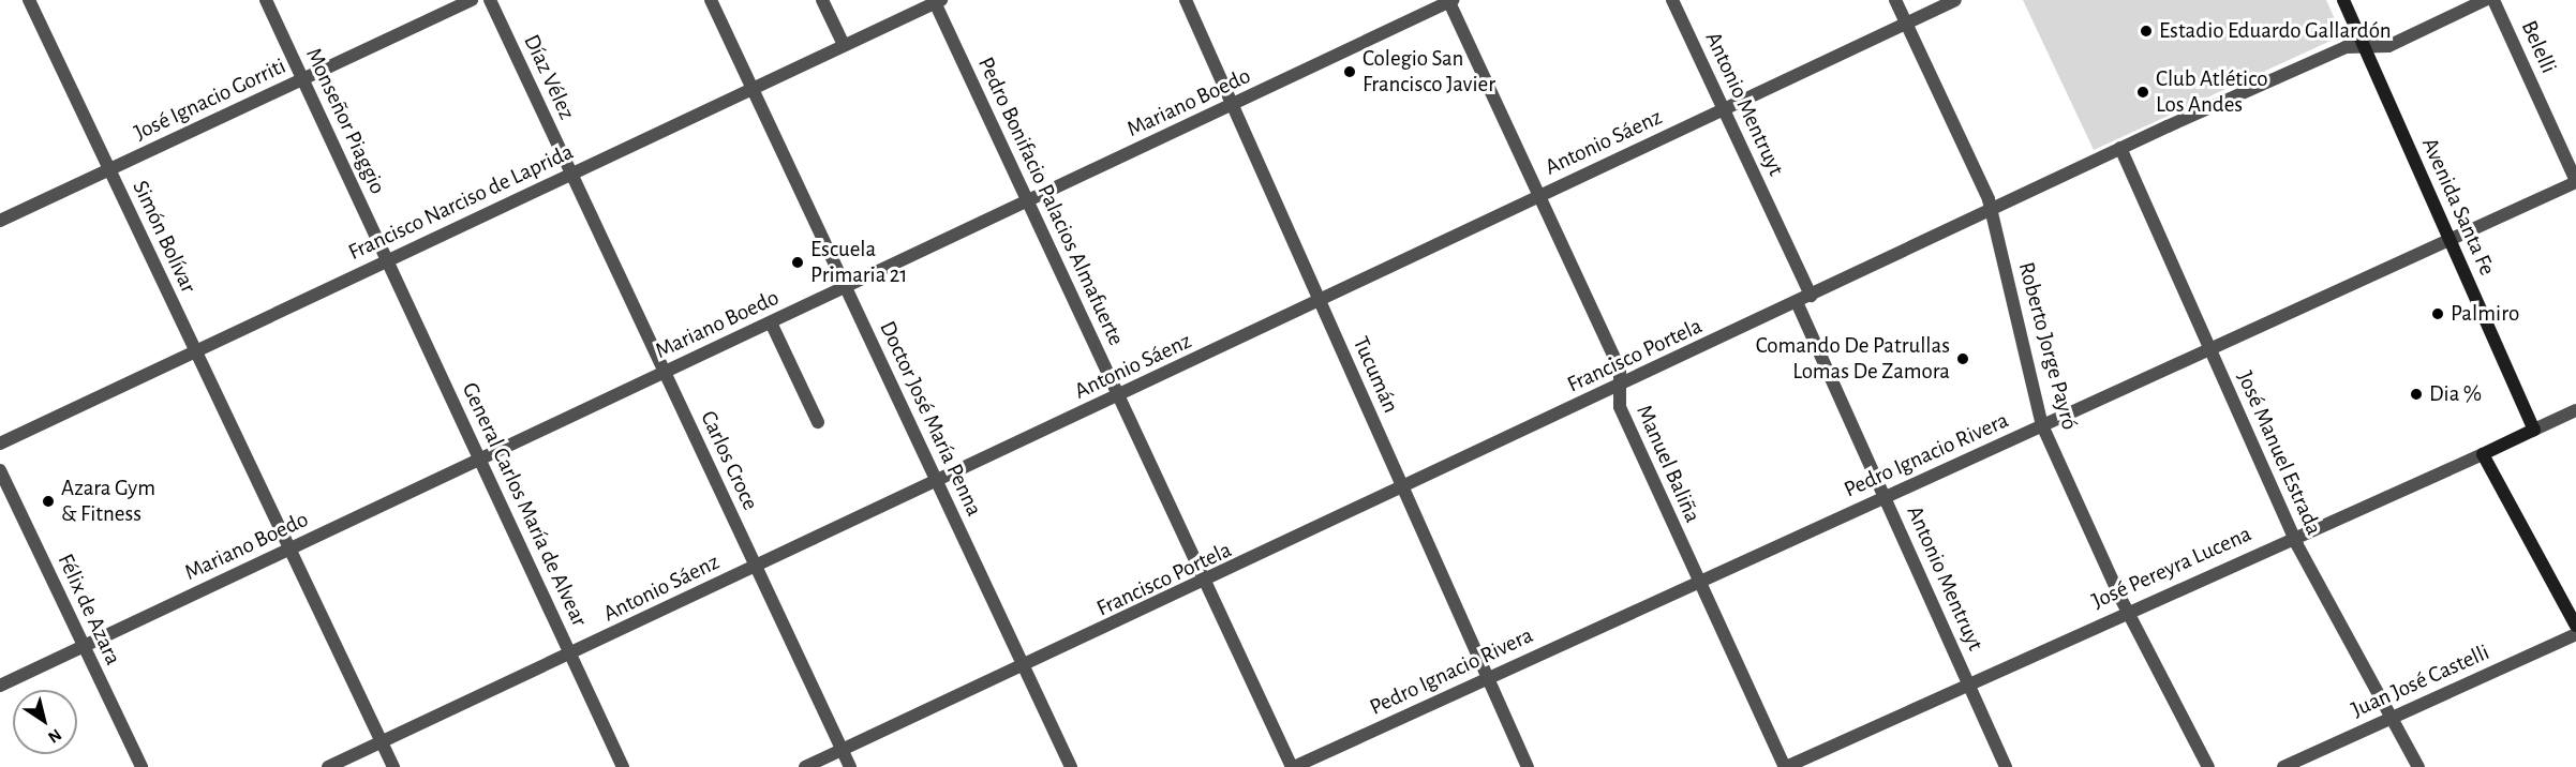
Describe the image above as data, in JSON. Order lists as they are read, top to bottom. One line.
{"streets":{"main road":["Avenida Santa Fe","José Pereyra Lucena"],"street":["Belelli","Díaz Vélez","José Ignacio Gorriti","Mariano Boedo","Antonio Mentruyt","Monseñor Piaggio","Antonio Sáenz","Pedro Bonifacio Palacios Almafuerte","Francisco Narciso de Laprida","Simón Bolívar","Roberto Jorge Payró","Francisco Portela","Tucumán","Doctor José María Penna","José Manuel Estrada","Pedro Ignacio Rivera","Carlos Croce","Manuel Baliña","General Carlos María de Alvear","Félix de Azara","Juan José Castelli"]},"crossings":[["Belelli","Pedro Ignacio Rivera"],["Díaz Vélez","Francisco Narciso de Laprida"],["Díaz Vélez","Carlos Croce"],["José Ignacio Gorriti","Monseñor Piaggio"],["José Ignacio Gorriti","Simón Bolívar"],["Mariano Boedo","Pedro Bonifacio Palacios Almafuerte"],["Mariano Boedo","Simón Bolívar"],["Mariano Boedo","Tucumán"],["Mariano Boedo","Doctor José María Penna"],["Mariano Boedo","Carlos Croce"],["Mariano Boedo","Manuel Baliña"],["Mariano Boedo","General Carlos María de Alvear"],["Mariano Boedo","Félix de Azara"],["Antonio Mentruyt","Antonio Sáenz"],["Antonio Mentruyt","Francisco Portela"],["Antonio Mentruyt","Pedro Ignacio Rivera"],["Antonio Mentruyt","José Pereyra Lucena"],["Monseñor Piaggio","Francisco Narciso de Laprida"],["Monseñor Piaggio","General Carlos María de Alvear"],["Antonio Sáenz","Pedro Bonifacio Palacios Almafuerte"],["Antonio Sáenz","Simón Bolívar"],["Antonio Sáenz","Roberto Jorge Payró"],["Antonio Sáenz","Tucumán"],["Antonio Sáenz","Doctor José María Penna"],["Antonio Sáenz","Carlos Croce"],["Antonio Sáenz","Manuel Baliña"],["Antonio Sáenz","General Carlos María de Alvear"],["Pedro Bonifacio Palacios Almafuerte","Francisco Narciso de Laprida"],["Pedro Bonifacio Palacios Almafuerte","Francisco Portela"],["Pedro Bonifacio Palacios Almafuerte","Pedro Ignacio Rivera"],["Francisco Narciso de Laprida","Simón Bolívar"],["Francisco Narciso de Laprida","Doctor José María Penna"],["Francisco Narciso de Laprida","Carlos Croce"],["Francisco Narciso de Laprida","General Carlos María de Alvear"],["Avenida Santa Fe","Francisco Portela"],["Avenida Santa Fe","Pedro Ignacio Rivera"],["Avenida Santa Fe","José Pereyra Lucena"],["Roberto Jorge Payró","Francisco Portela"],["Roberto Jorge Payró","Pedro Ignacio Rivera"],["Roberto Jorge Payró","José Pereyra Lucena"],["Francisco Portela","Tucumán"],["Francisco Portela","Doctor José María Penna"],["Francisco Portela","José Manuel Estrada"],["Francisco Portela","Carlos Croce"],["Francisco Portela","Manuel Baliña"],["Tucumán","Pedro Ignacio Rivera"],["José Manuel Estrada","Pedro Ignacio Rivera"],["José Manuel Estrada","José Pereyra Lucena"],["José Manuel Estrada","Juan José Castelli"],["Pedro Ignacio Rivera","Manuel Baliña"],["Manuel Baliña","José Pereyra Lucena"]],"places":["Estadio Eduardo Gallardón","Colegio San Francisco Javier","Club Atlético Los Andes","Escuela Primaria 21","Palmiro","Comando De Patrullas Lomas De Zamora","Dia %","Azara Gym & Fitness"],"north":"bottom right"}
